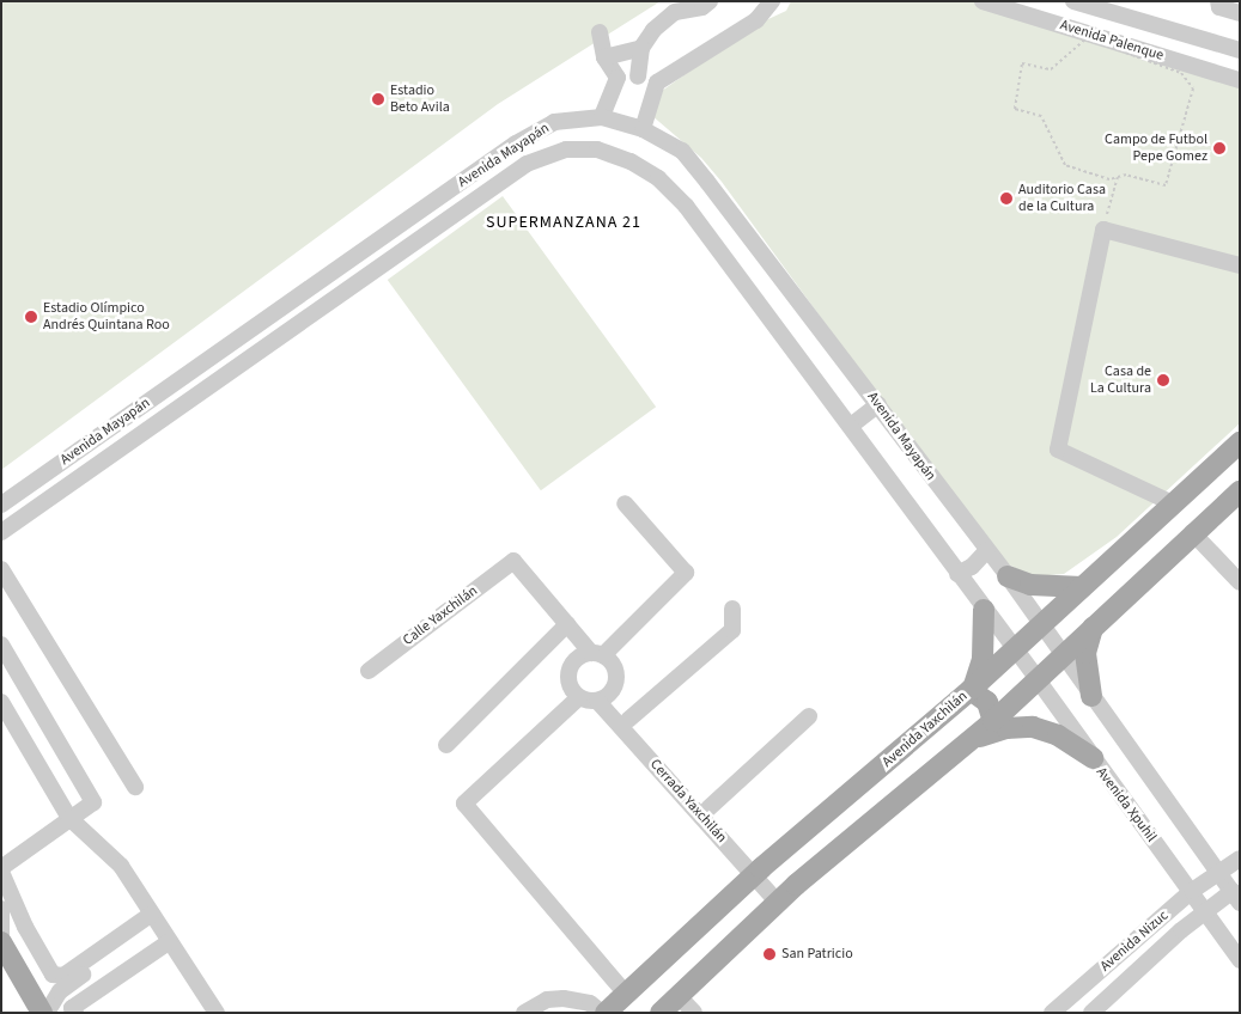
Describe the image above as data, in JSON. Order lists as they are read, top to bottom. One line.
{"streets":{"main road":["Avenida Yaxchilán"],"street":["Avenida Palenque","Avenida Mayapán","Calle Yaxchilán","Cerrada Yaxchilán","Avenida Xpuhil","Avenida Nizuc"]},"crossings":[["Avenida Mayapán","Avenida Yaxchilán"],["Avenida Mayapán","Avenida Xpuhil"],["Avenida Yaxchilán","Cerrada Yaxchilán"],["Avenida Yaxchilán","Avenida Xpuhil"],["Avenida Xpuhil","Avenida Nizuc"]],"districts":["SUPERMANZANA 21"],"places":["Estadio Beto Avila","Campo de Futbol Pepe Gomez","Auditorio Casa de la Cultura","Estadio Olímpico Andrés Quintana Roo","Casa de La Cultura","San Patricio"]}
